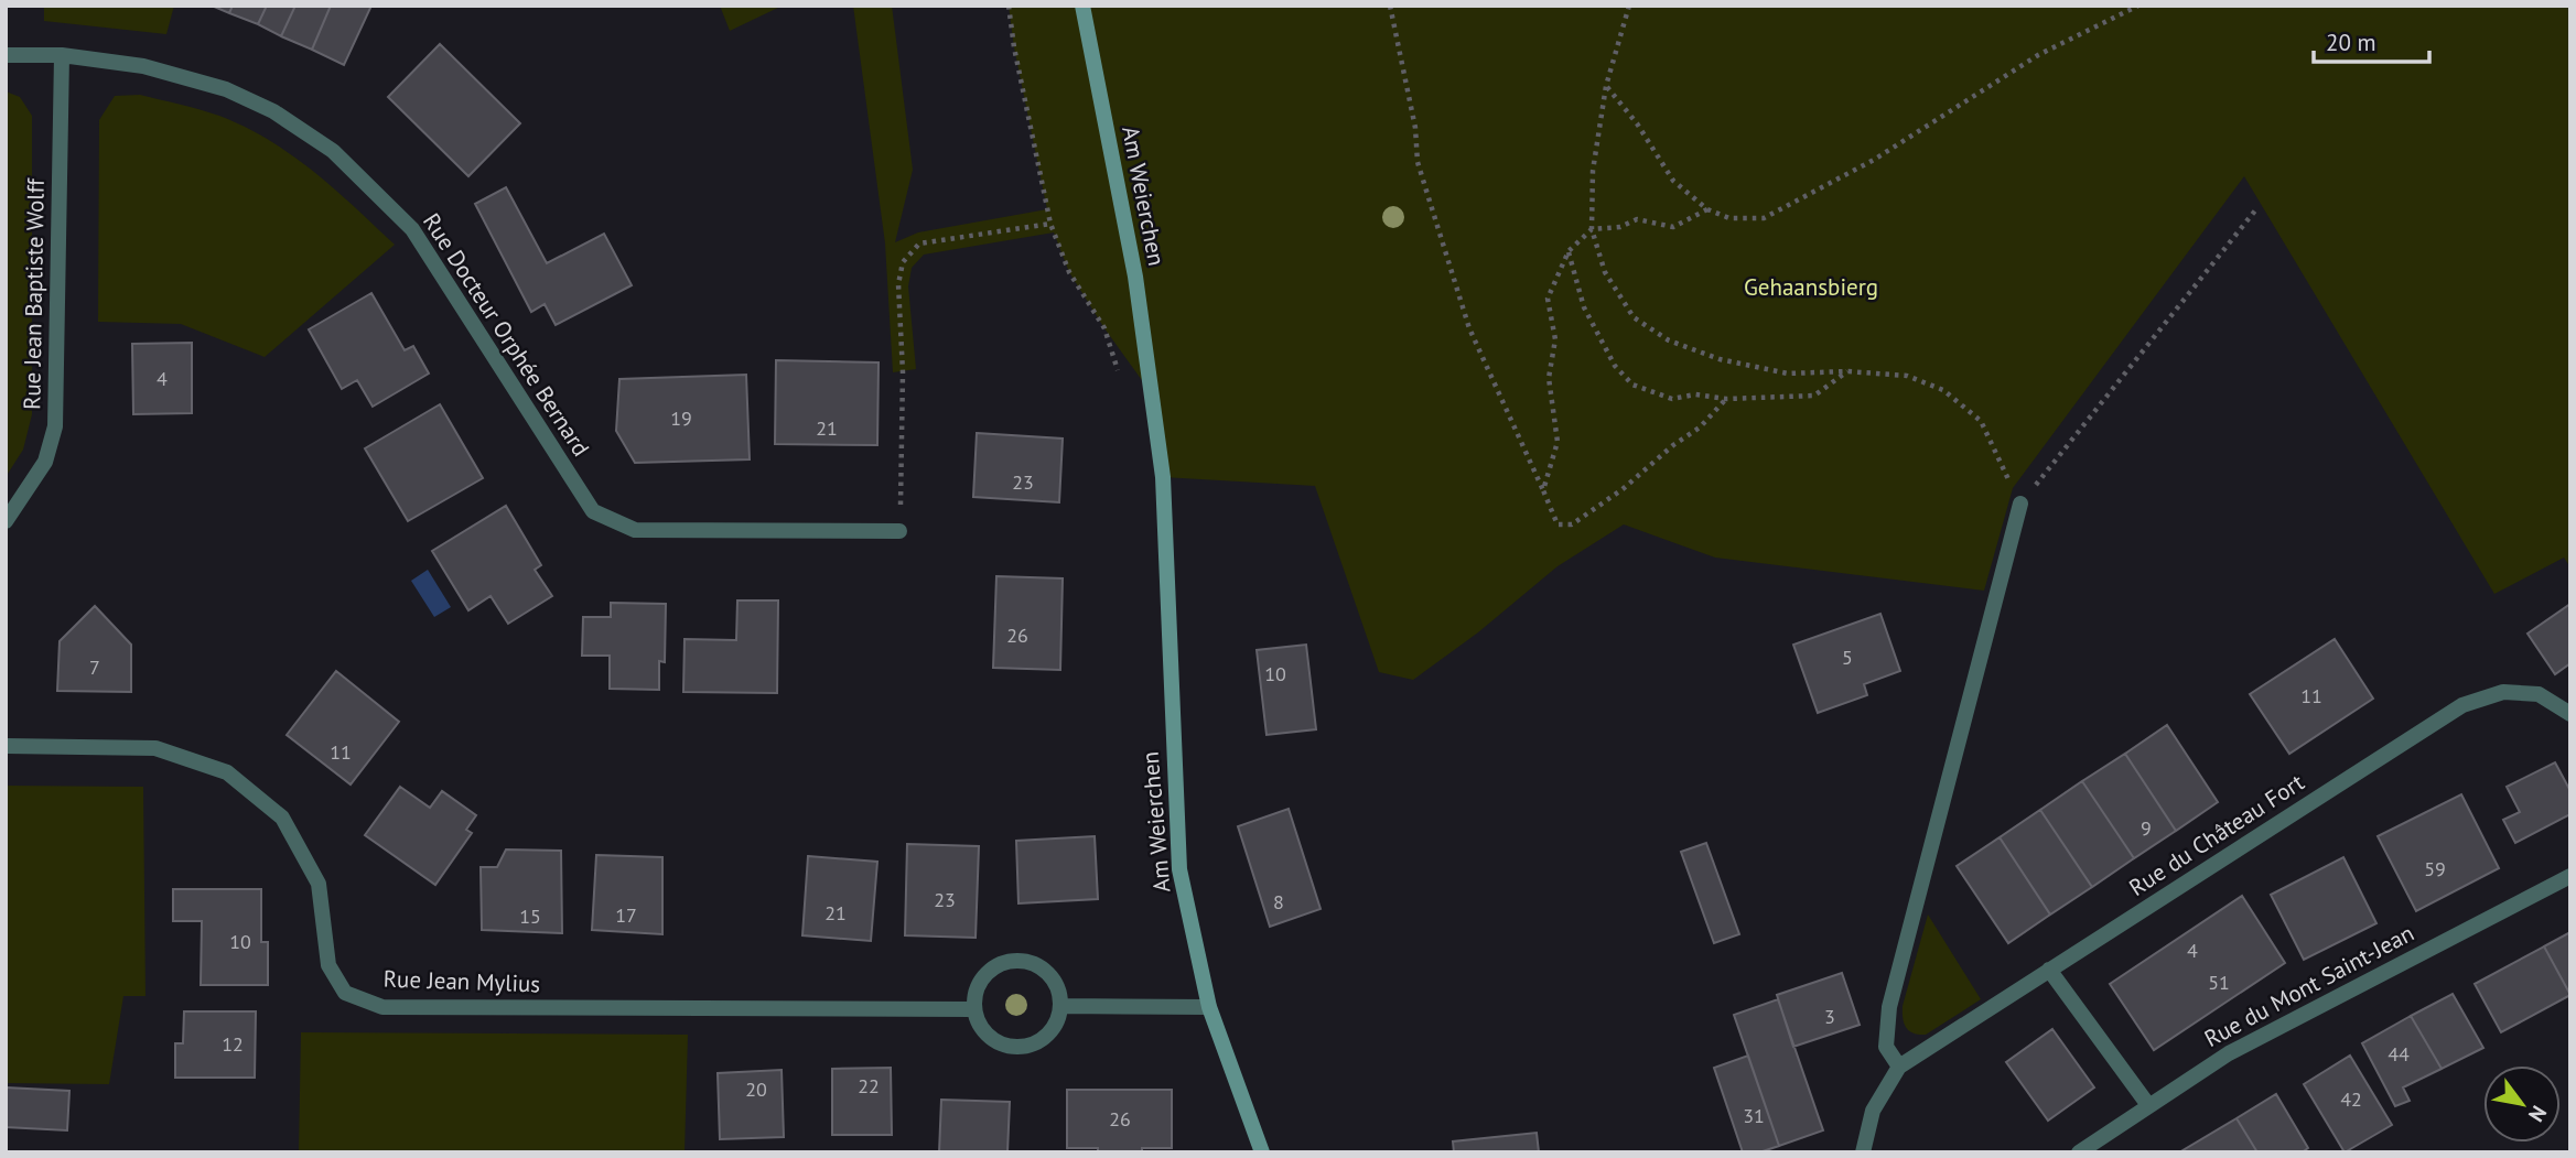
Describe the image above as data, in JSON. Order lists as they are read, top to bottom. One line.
{"streets":{"main road":["Am Weierchen"],"street":["Rue Jean Baptiste Wolff","Rue Docteur Orphée Bernard","Rue du Château Fort","Rue Jean Mylius","Rue du Mont Saint-Jean"]},"crossings":[["Rue Jean Baptiste Wolff","Rue Docteur Orphée Bernard"]],"parks":["Gehaansbierg"],"house_numbers":["4","19","21","23","26","5","7","10","11","11","9","59","23","8","21","17","15","10","4","51","3","12","44","22","20","42","31","26"],"scale_bar":"20 m","north":"bottom right"}
